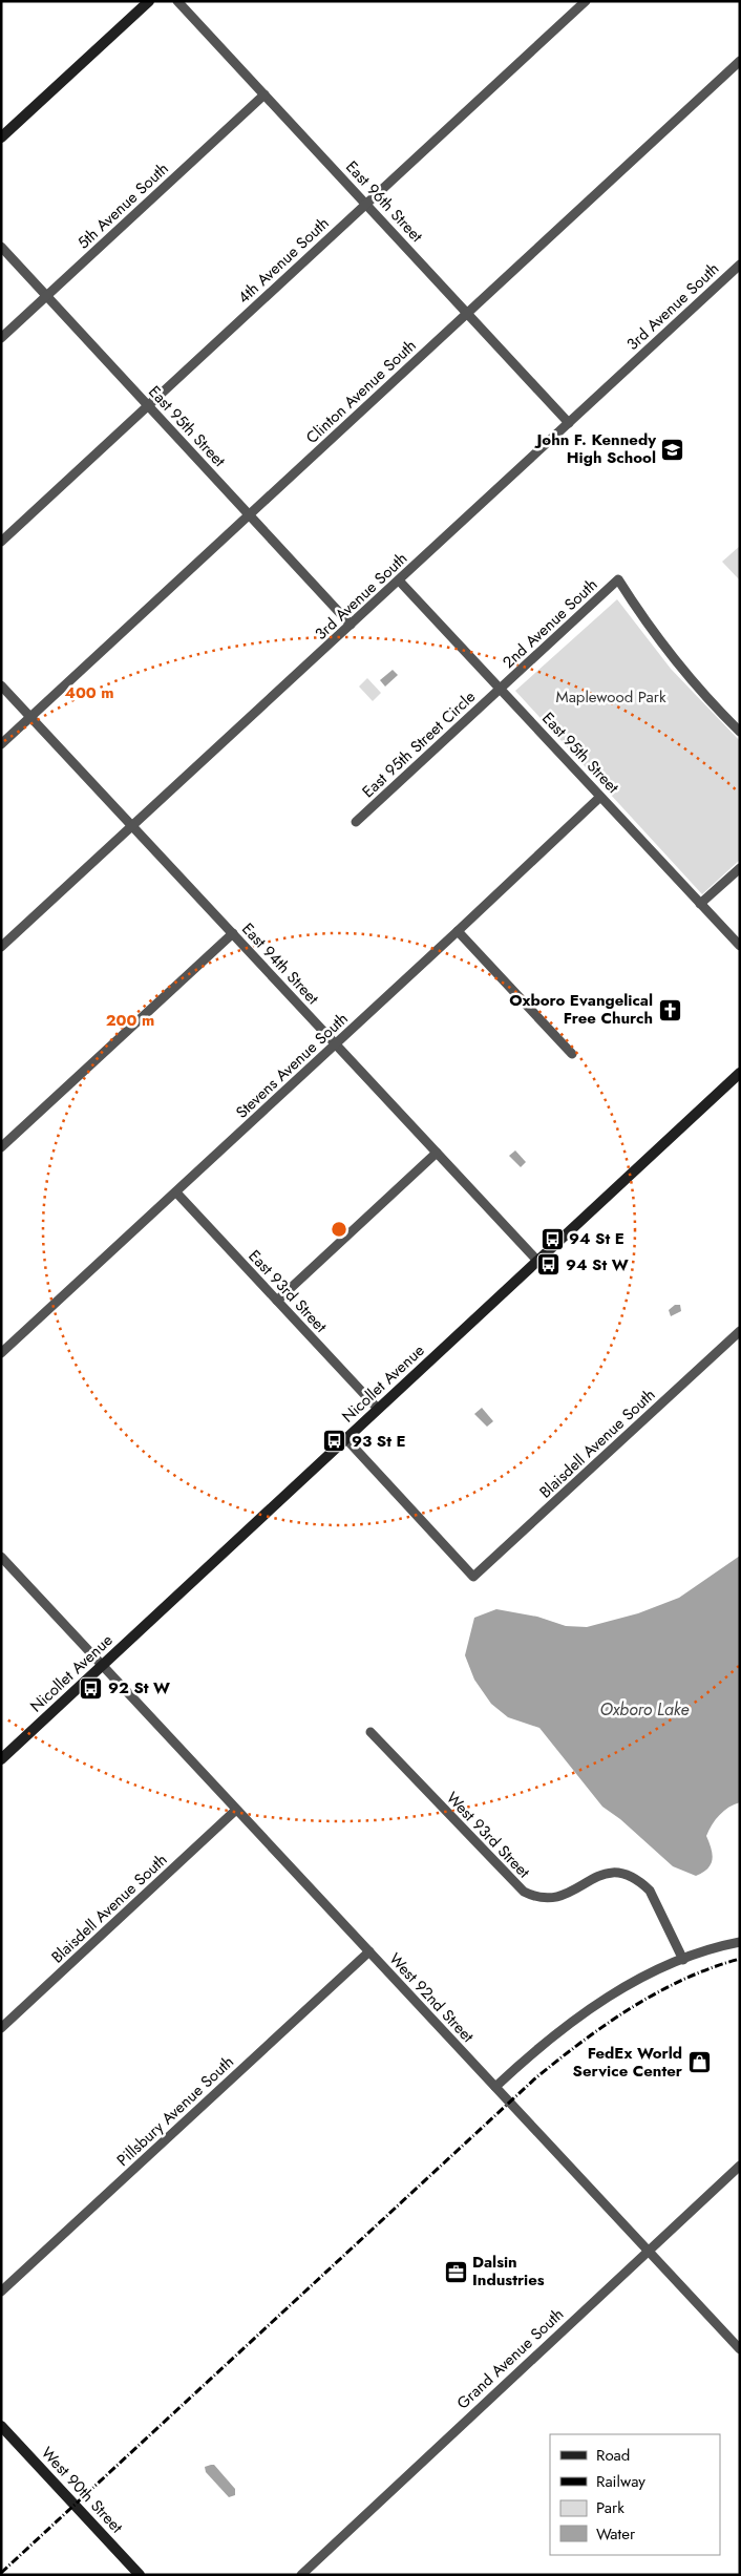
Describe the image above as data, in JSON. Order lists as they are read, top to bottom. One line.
{"streets":{"main road":["Nicollet Avenue","West 90th Street"],"street":["East 96th Street","5th Avenue South","4th Avenue South","3rd Avenue South","Clinton Avenue South","East 95th Street","2nd Avenue South","East 95th Street Circle","East 94th Street","Stevens Avenue South","East 93rd Street","Blaisdell Avenue South","West 93rd Street","West 92nd Street","Pillsbury Avenue South","Grand Avenue South"]},"crossings":[["East 96th Street","5th Avenue South"],["East 96th Street","4th Avenue South"],["East 96th Street","3rd Avenue South"],["East 96th Street","Clinton Avenue South"],["5th Avenue South","East 95th Street"],["4th Avenue South","East 95th Street"],["3rd Avenue South","East 95th Street"],["3rd Avenue South","East 94th Street"],["Clinton Avenue South","East 95th Street"],["Clinton Avenue South","East 94th Street"],["East 95th Street","2nd Avenue South"],["East 95th Street","East 95th Street Circle"],["East 95th Street","Stevens Avenue South"],["2nd Avenue South","East 95th Street Circle"],["East 94th Street","Stevens Avenue South"],["East 94th Street","Nicollet Avenue"],["Stevens Avenue South","East 93rd Street"],["East 93rd Street","Nicollet Avenue"],["Nicollet Avenue","Blaisdell Avenue South"],["Nicollet Avenue","West 92nd Street"],["Blaisdell Avenue South","West 92nd Street"],["West 92nd Street","Pillsbury Avenue South"],["West 92nd Street","Grand Avenue South"]],"water":["Oxboro Lake"],"parks":["Maplewood Park"],"places":{"school or university":["John F. Kennedy High School"],"church":["Oxboro Evangelical Free Church"],"bus stop":["94 St E","94 St W","93 St E","92 St W"],"shop":["FedEx World Service Center"],"office":["Dalsin Industries"]},"legend":["Road","Railway","Park","Water"],"rings":["400 m","200 m"]}
